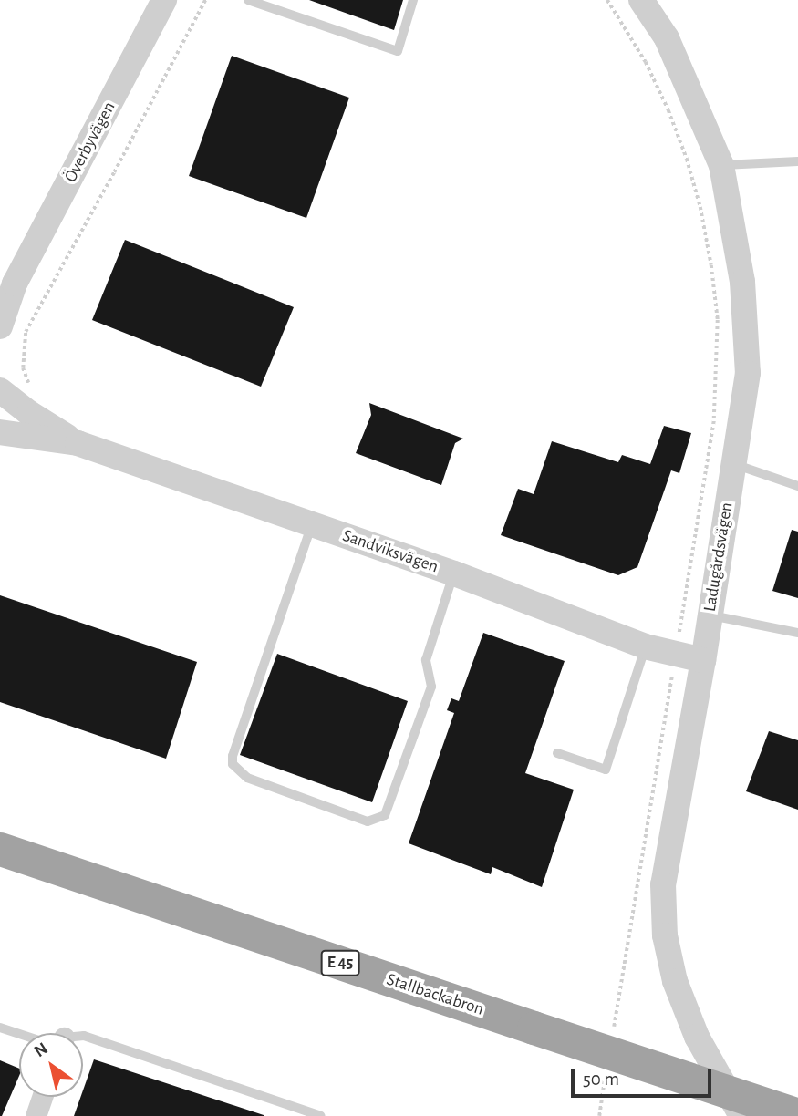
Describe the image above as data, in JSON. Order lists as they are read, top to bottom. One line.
{"streets":{"highway":["E 45","Stallbackabron"],"street":["Överbyvägen","Sandviksvägen","Ladugårdsvägen"]},"crossings":[["Sandviksvägen","Ladugårdsvägen"]],"scale_bar":"50 m","north":"top left"}
